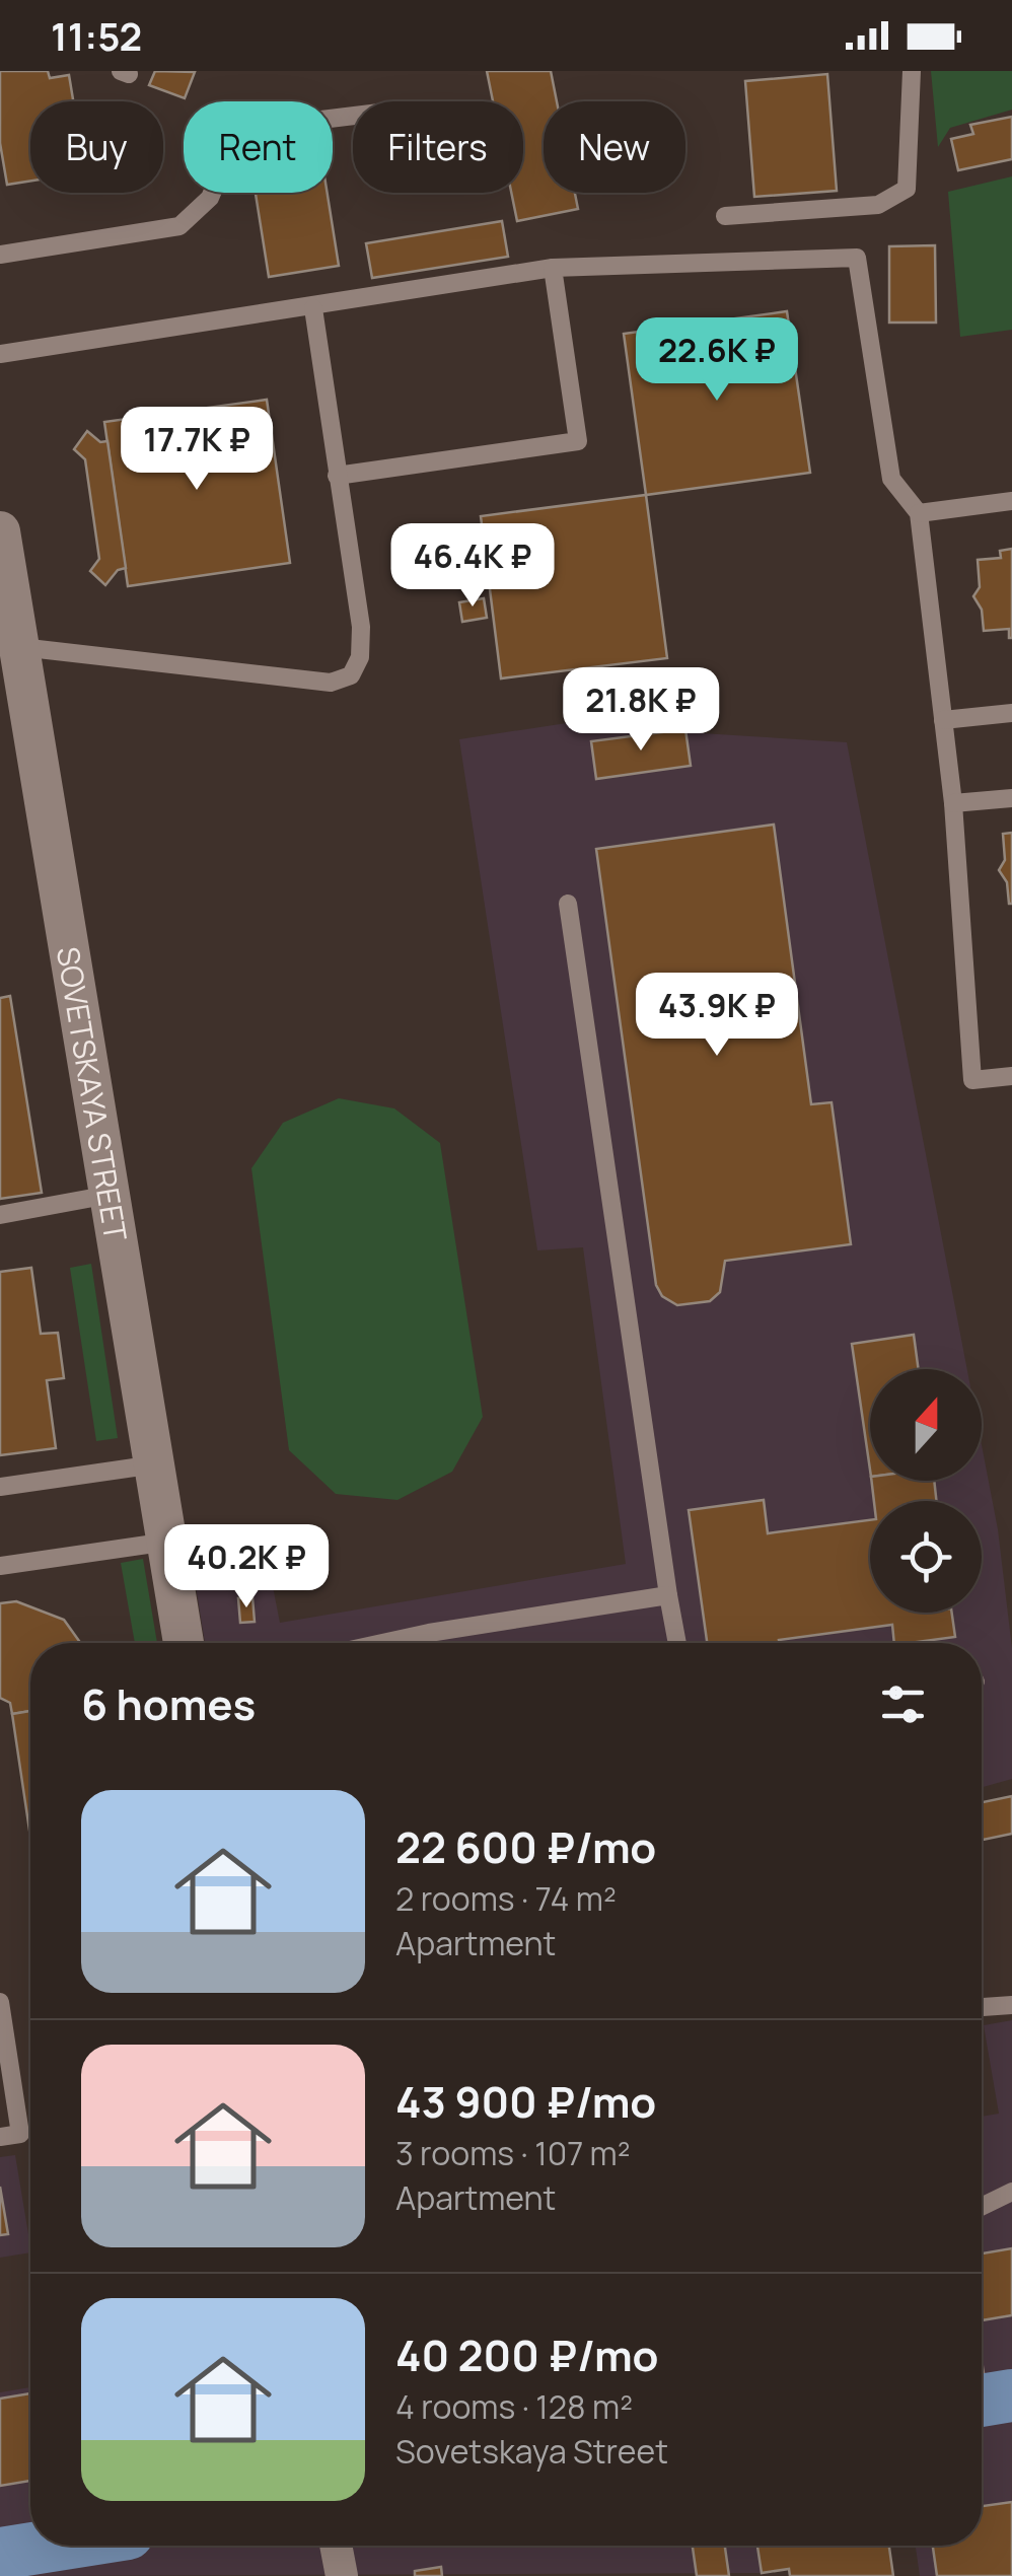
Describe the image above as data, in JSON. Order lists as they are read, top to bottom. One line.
{"streets":{"street":["SOVETSKAYA STREET"]},"north":"top","page":{"status":"11:52","chip":["Buy","Rent","Filters","New"],"price":["22.6K ₽","17.7K ₽","46.4K ₽","21.8K ₽","43.9K ₽","40.2K ₽"],"heading":"6 homes","list":[{"name":"22 600 ₽/mo","note":"2 rooms · 74 m² · Apartment"},{"name":"43 900 ₽/mo","note":"3 rooms · 107 m² · Apartment"},{"name":"40 200 ₽/mo","note":"4 rooms · 128 m² · Sovetskaya Street"}]}}
